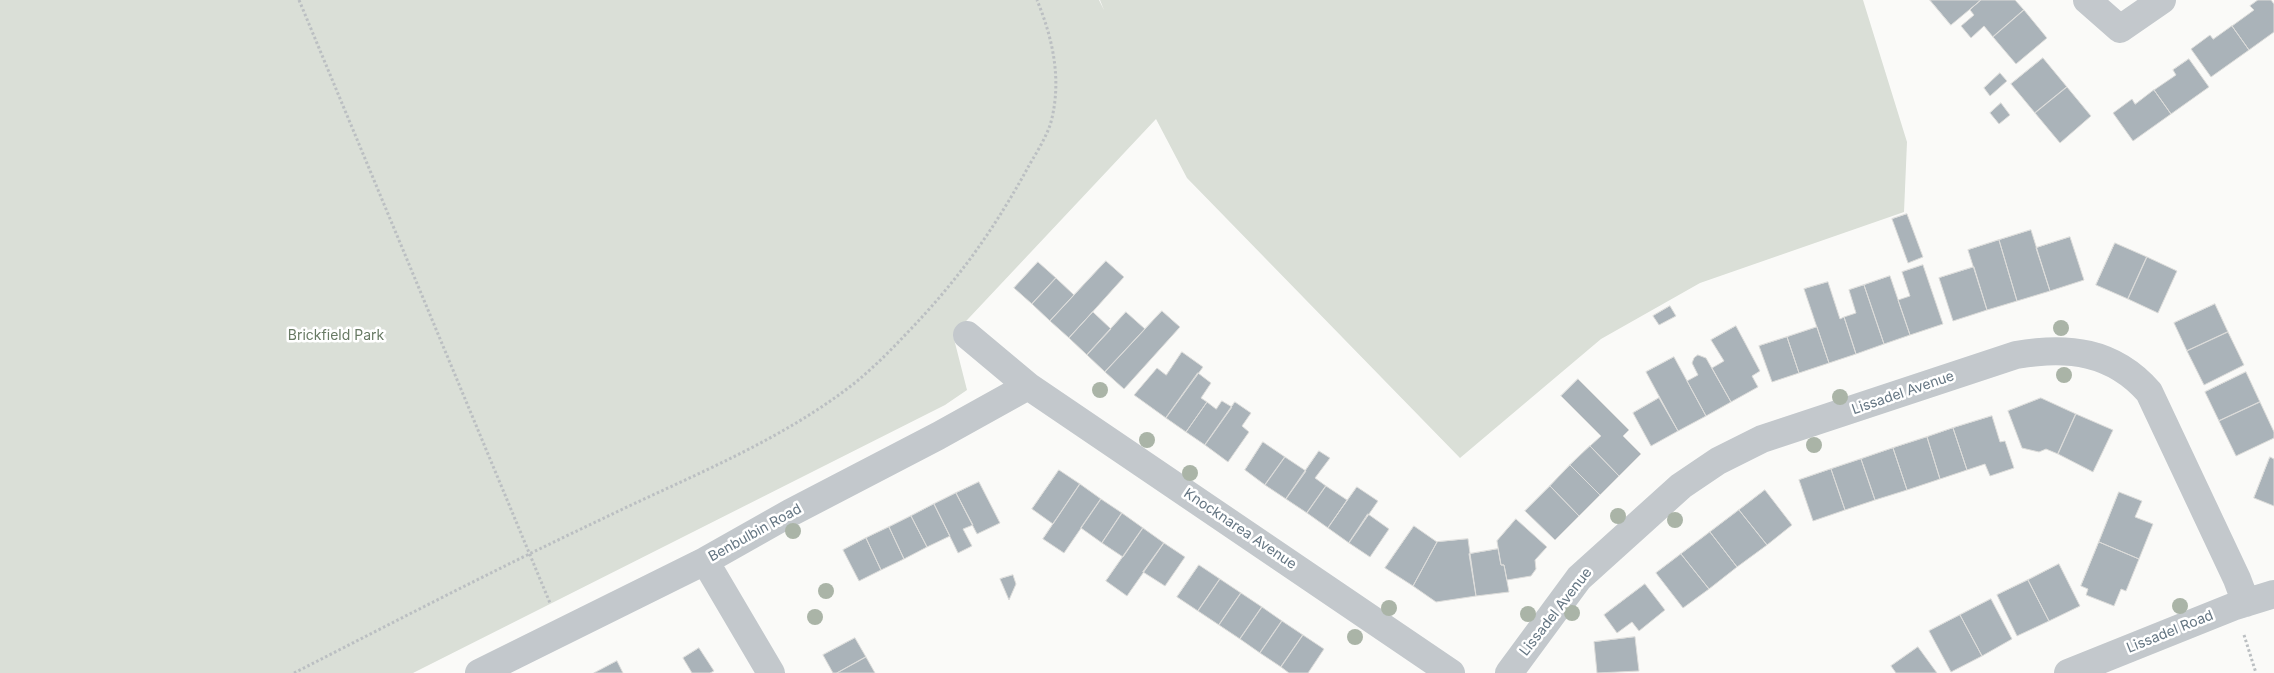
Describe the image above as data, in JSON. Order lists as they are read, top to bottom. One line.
{"streets":{"street":["Lissadel Avenue","Knocknarea Avenue","Benbulbin Road","Lissadel Road"]},"crossings":[["Lissadel Avenue","Lissadel Road"],["Knocknarea Avenue","Benbulbin Road"]],"parks":["Brickfield Park"]}
